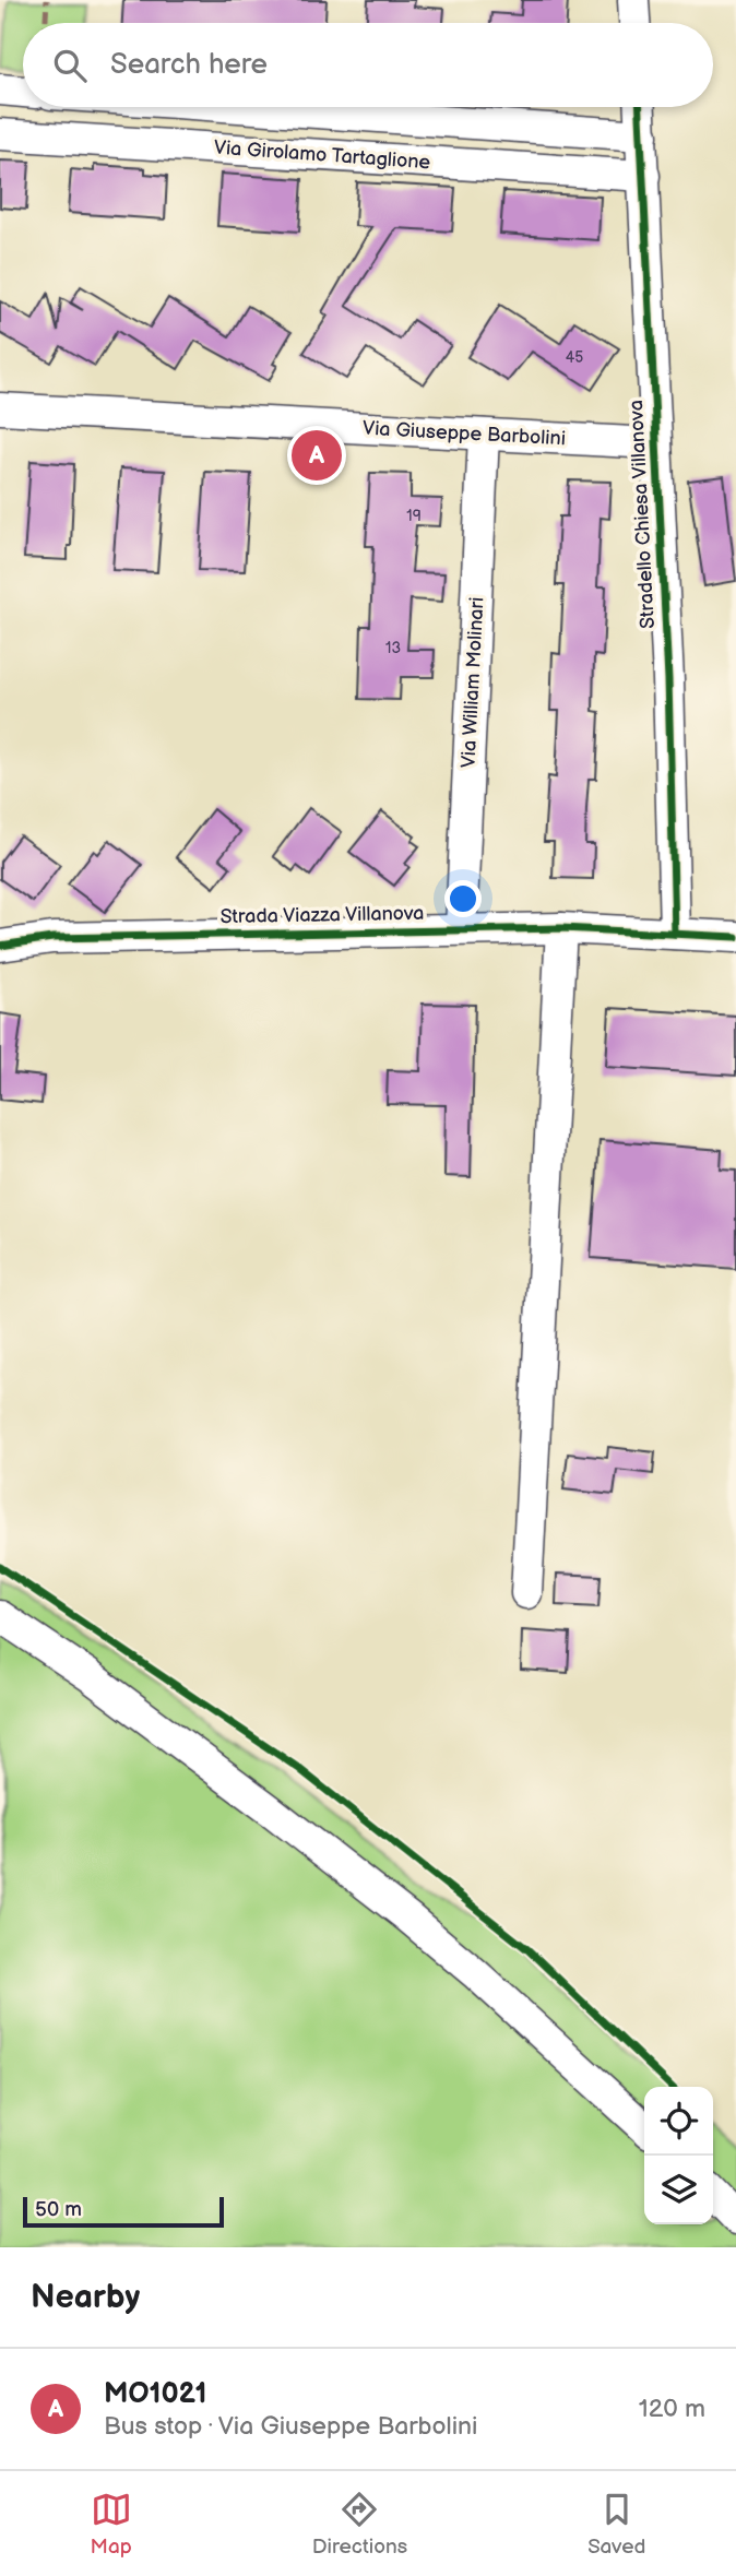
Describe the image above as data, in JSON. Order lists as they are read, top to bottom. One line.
{"streets":{"street":["Via Girolamo Tartaglione","Via Giuseppe Barbolini","Stradello Chiesa Villanova","Via William Molinari","Strada Viazza Villanova"]},"crossings":[["Via Girolamo Tartaglione","Stradello Chiesa Villanova"],["Via Giuseppe Barbolini","Stradello Chiesa Villanova"],["Via Giuseppe Barbolini","Via William Molinari"],["Stradello Chiesa Villanova","Strada Viazza Villanova"],["Via William Molinari","Strada Viazza Villanova"]],"house_numbers":["45","19","13"],"scale_bar":"50 m","page":{"search":"Search here","pins":"A","scale":"50 m","heading":"Nearby","list":[{"mark":"A","name":"MO1021","note":"Bus stop · Via Giuseppe Barbolini","value":"120 m"}],"nav":["Map","Directions","Saved"]}}
